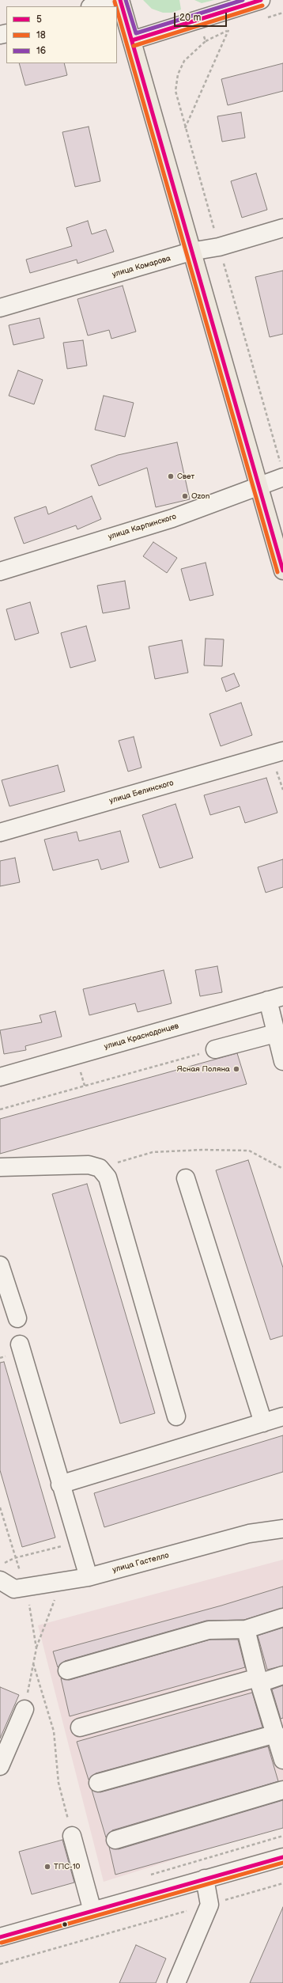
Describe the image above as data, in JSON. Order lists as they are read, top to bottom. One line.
{"streets":{"street":["улица Комарова","улица Карпинского","улица Белинского","улица Краснодонцев","улица Гастелло"]},"places":["Свет","Ozon","Ясная Поляна","ТПС-10"],"lines":["transit line 5","transit line 16","transit line 18"],"legend":["5","18","16"],"scale_bar":"20 m"}
